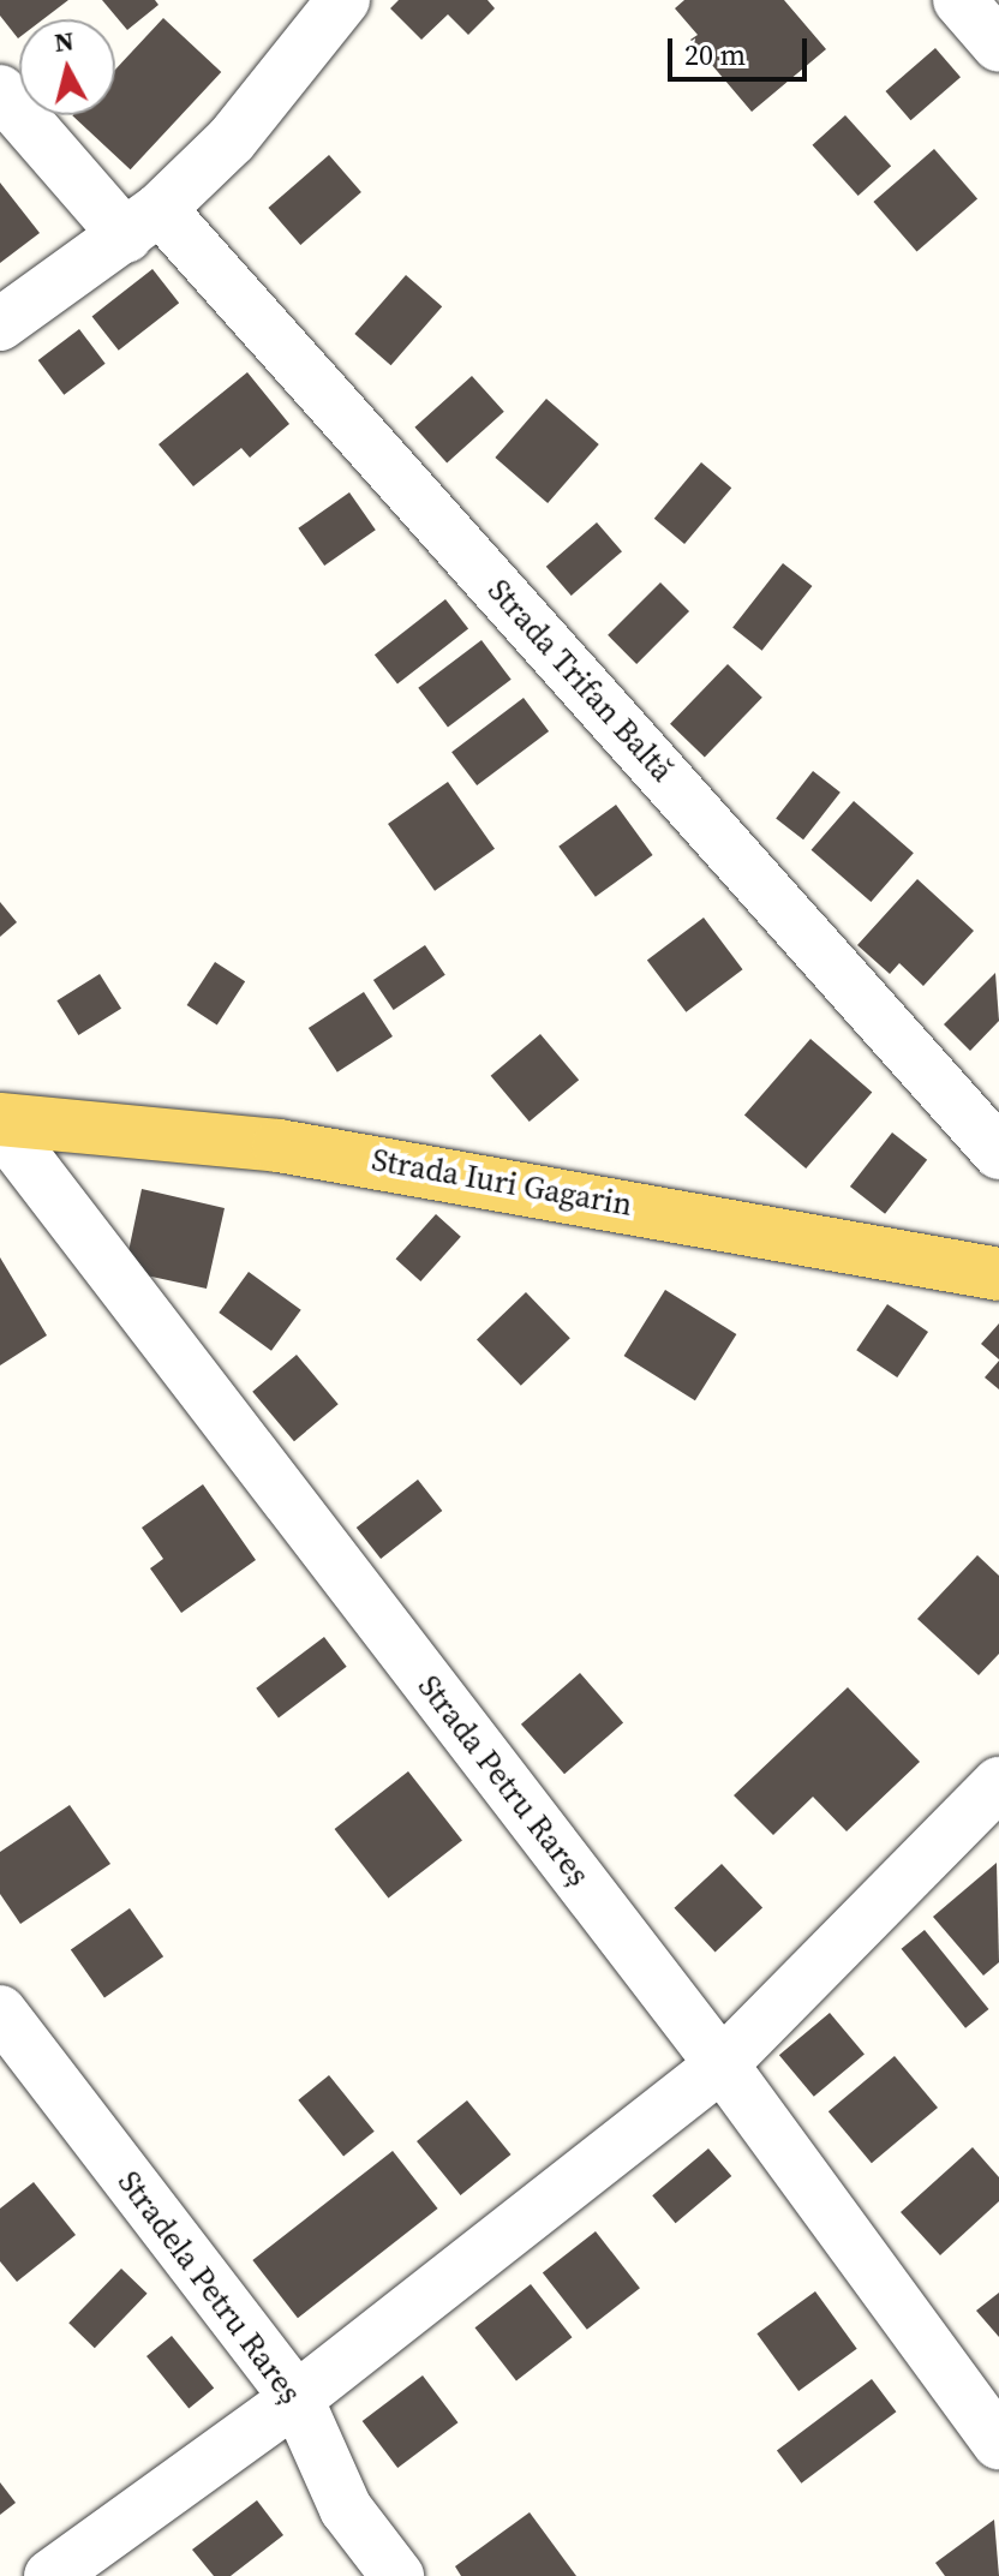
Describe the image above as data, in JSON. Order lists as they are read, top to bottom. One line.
{"streets":{"main road":["Strada Iuri Gagarin"],"street":["Strada Trifan Baltă","Strada Petru Rareș","Stradela Petru Rareș"]},"crossings":[["Strada Iuri Gagarin","Strada Petru Rareș"]],"scale_bar":"20 m","north":"top"}
